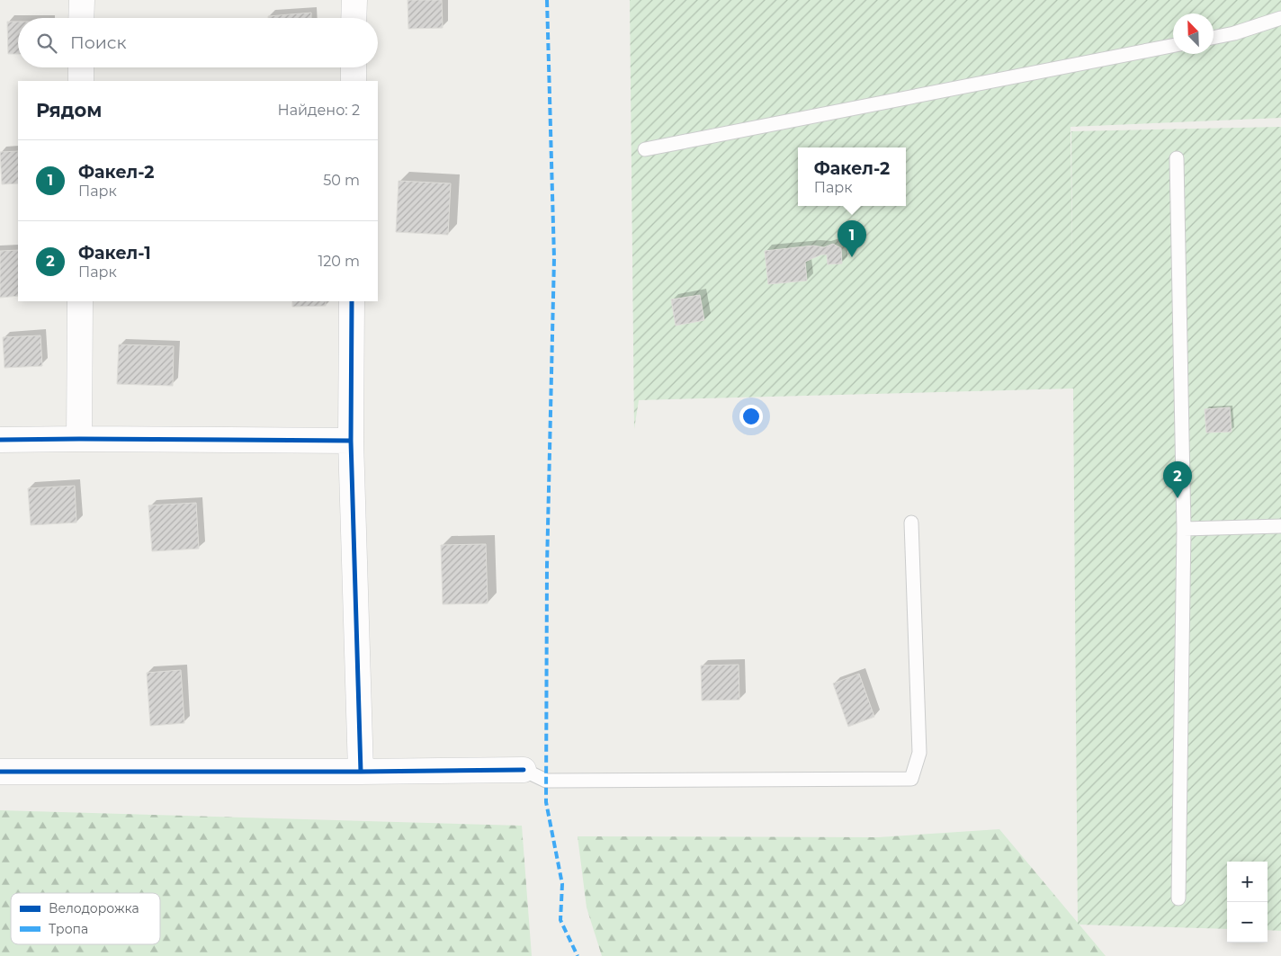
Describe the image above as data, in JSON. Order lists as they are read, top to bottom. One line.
{"legend":["Велодорожка","Тропа"],"north":"top left","page":{"search":"Поиск","heading":["Рядом","Найдено: 2"],"list":[{"mark":"1","name":"Факел-2","note":"Парк","value":"50 m"},{"mark":"2","name":"Факел-1","note":"Парк","value":"120 m"}],"popup":["Факел-2","Парк"],"pins":["1","2"],"map_buttons":["+","−"]}}
